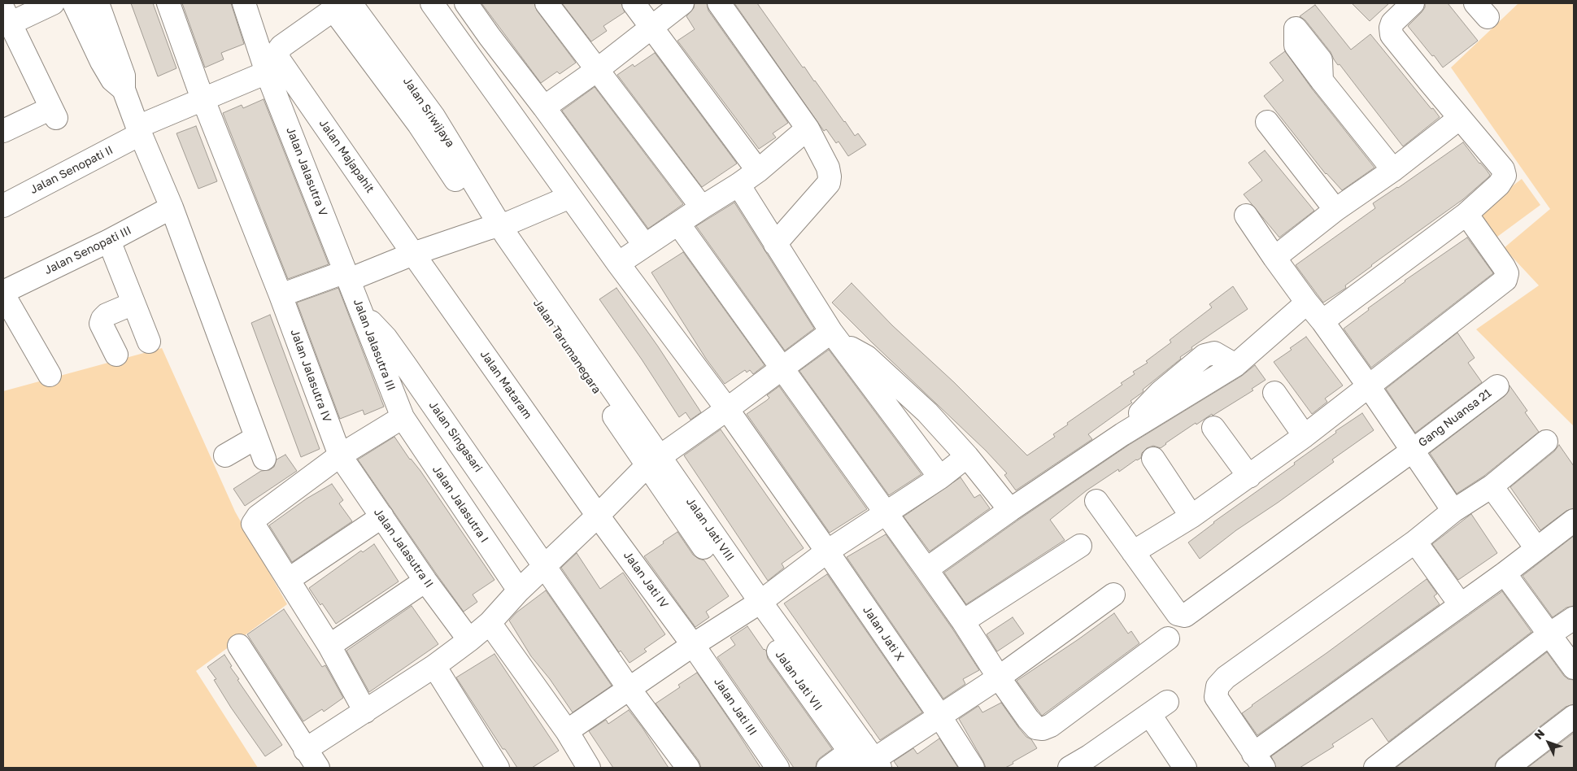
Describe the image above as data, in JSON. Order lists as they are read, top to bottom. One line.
{"streets":{"street":["Jalan Sriwijaya","Jalan Majapahit","Jalan Senopati II","Jalan Jalasutra V","Jalan Senopati III","Jalan Jalasutra III","Jalan Tarumanegara","Jalan Jalasutra IV","Jalan Mataram","Gang Nuansa 21","Jalan Singasari","Jalan Jalasutra I","Jalan Jati VIII","Jalan Jalasutra II","Jalan Jati IV","Jalan Jati X","Jalan Jati VII","Jalan Jati III"]},"crossings":[["Jalan Sriwijaya","Jalan Tarumanegara"],["Jalan Majapahit","Jalan Senopati II"],["Jalan Majapahit","Jalan Jalasutra V"],["Jalan Majapahit","Jalan Mataram"],["Jalan Senopati II","Jalan Jalasutra V"],["Jalan Senopati II","Jalan Jalasutra IV"],["Jalan Jalasutra V","Jalan Jalasutra III"],["Jalan Jalasutra III","Jalan Singasari"],["Jalan Jalasutra III","Jalan Jalasutra I"],["Jalan Tarumanegara","Jalan Jati VIII"],["Jalan Jalasutra IV","Jalan Jalasutra II"],["Jalan Mataram","Jalan Jati IV"],["Jalan Jati VIII","Jalan Jati VII"],["Jalan Jati IV","Jalan Jati III"]],"north":"top left"}
